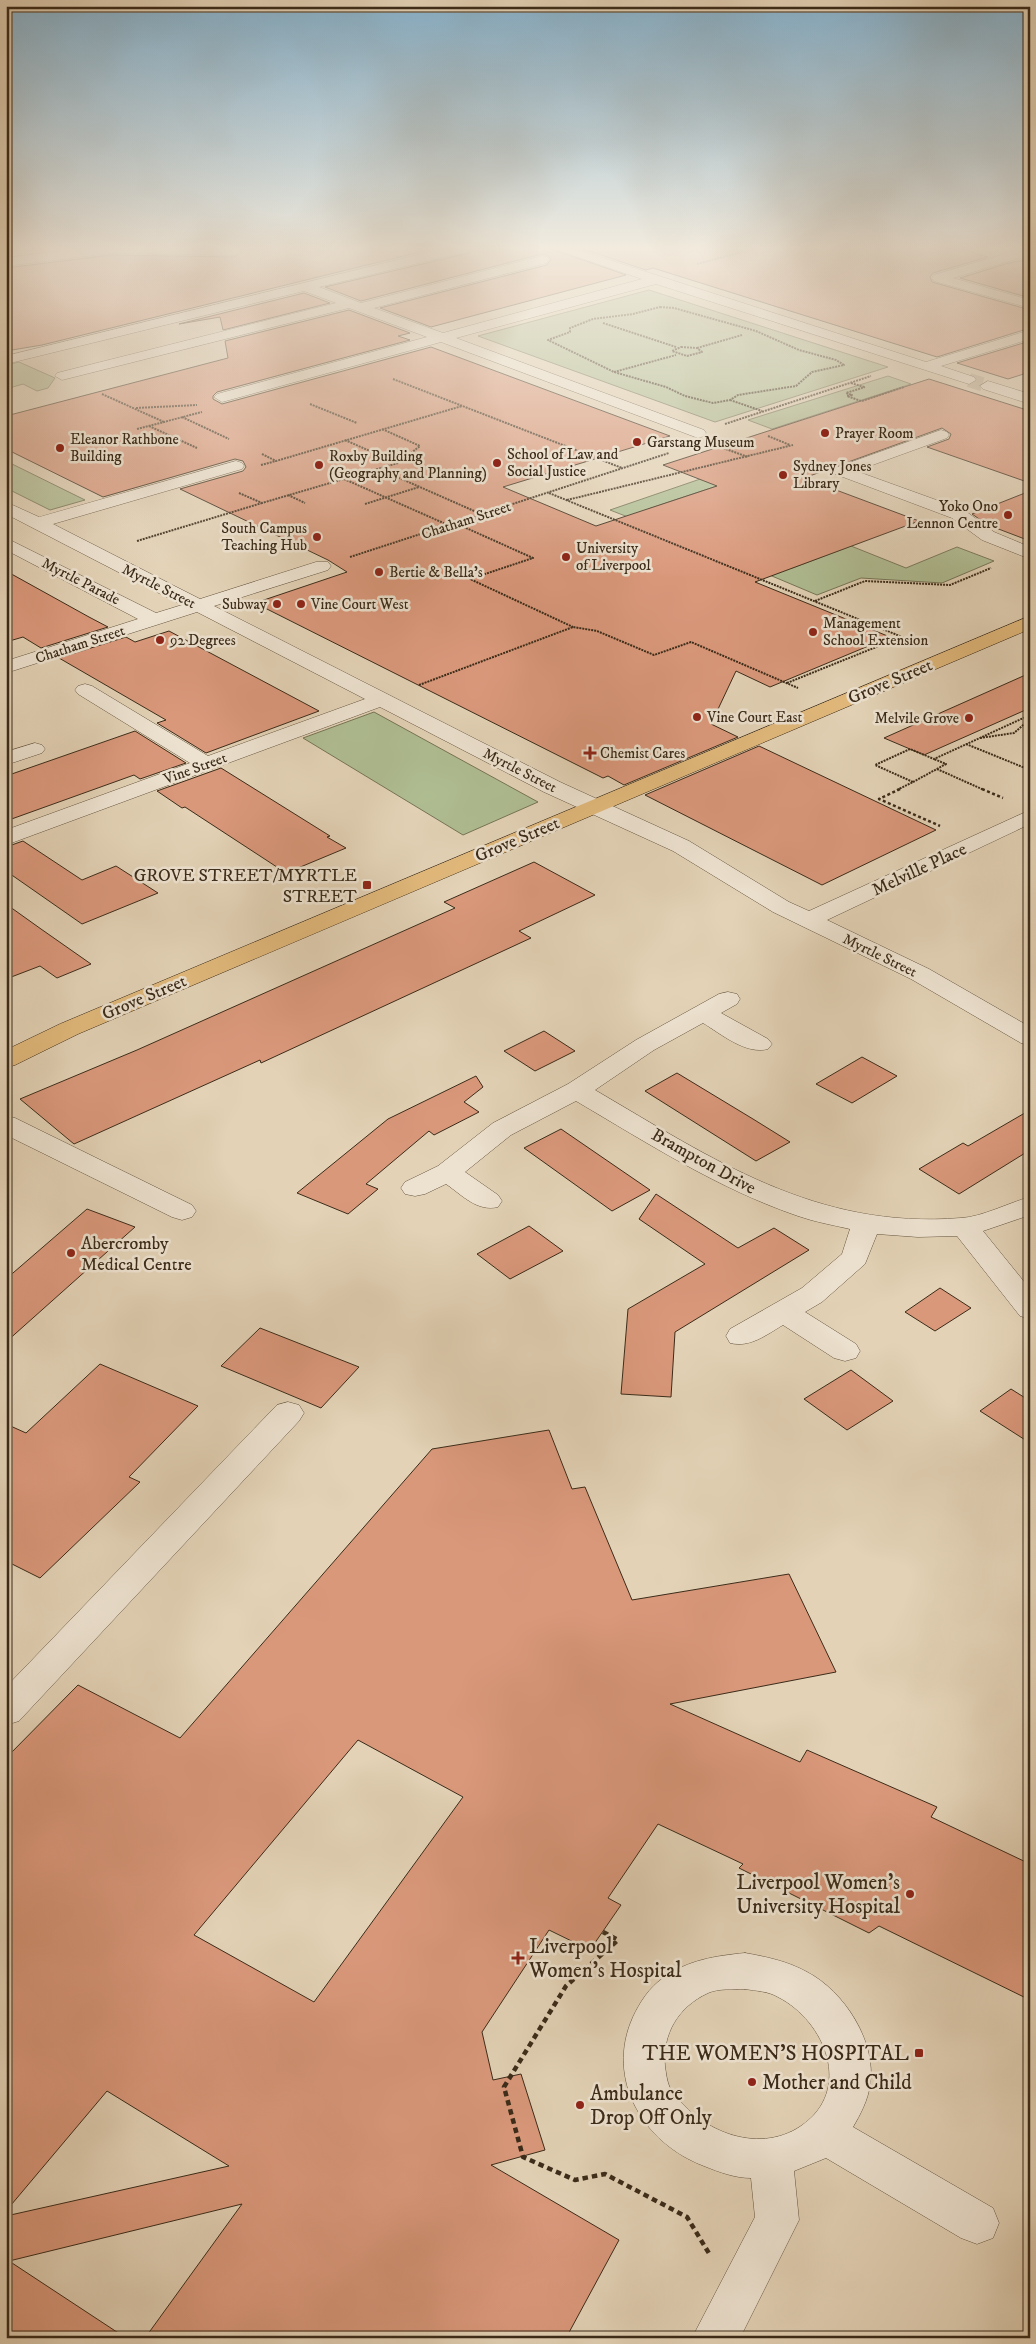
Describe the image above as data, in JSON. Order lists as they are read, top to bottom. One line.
{"streets":{"main road":["Grove Street"],"street":["Chatham Street","Myrtle Parade","Myrtle Street","Vine Street","Melville Place","Brampton Drive"]},"crossings":[["Chatham Street","Myrtle Parade"],["Chatham Street","Myrtle Street"],["Myrtle Street","Grove Street"],["Myrtle Street","Vine Street"],["Myrtle Street","Melville Place"]],"places":{"other":["Prayer Room","Garstang Museum","Eleanor Rathbone Building","School of Law and Social Justice","Roxby Building (Geography and Planning)","Sydney Jones Library","Yoko Ono Lennon Centre","South Campus Teaching Hub","University of Liverpool","Bertie & Bella's","Subway","Vine Court West","Management School Extension","92 Degrees","Vine Court East","Melvile Grove","Abercromby Medical Centre","Liverpool Women's University Hospital","Mother and Child","Ambulance Drop Off Only"],"health":["Chemist Cares","Liverpool Women's Hospital"],"transit":["GROVE STREET/MYRTLE STREET","THE WOMEN'S HOSPITAL"]}}
